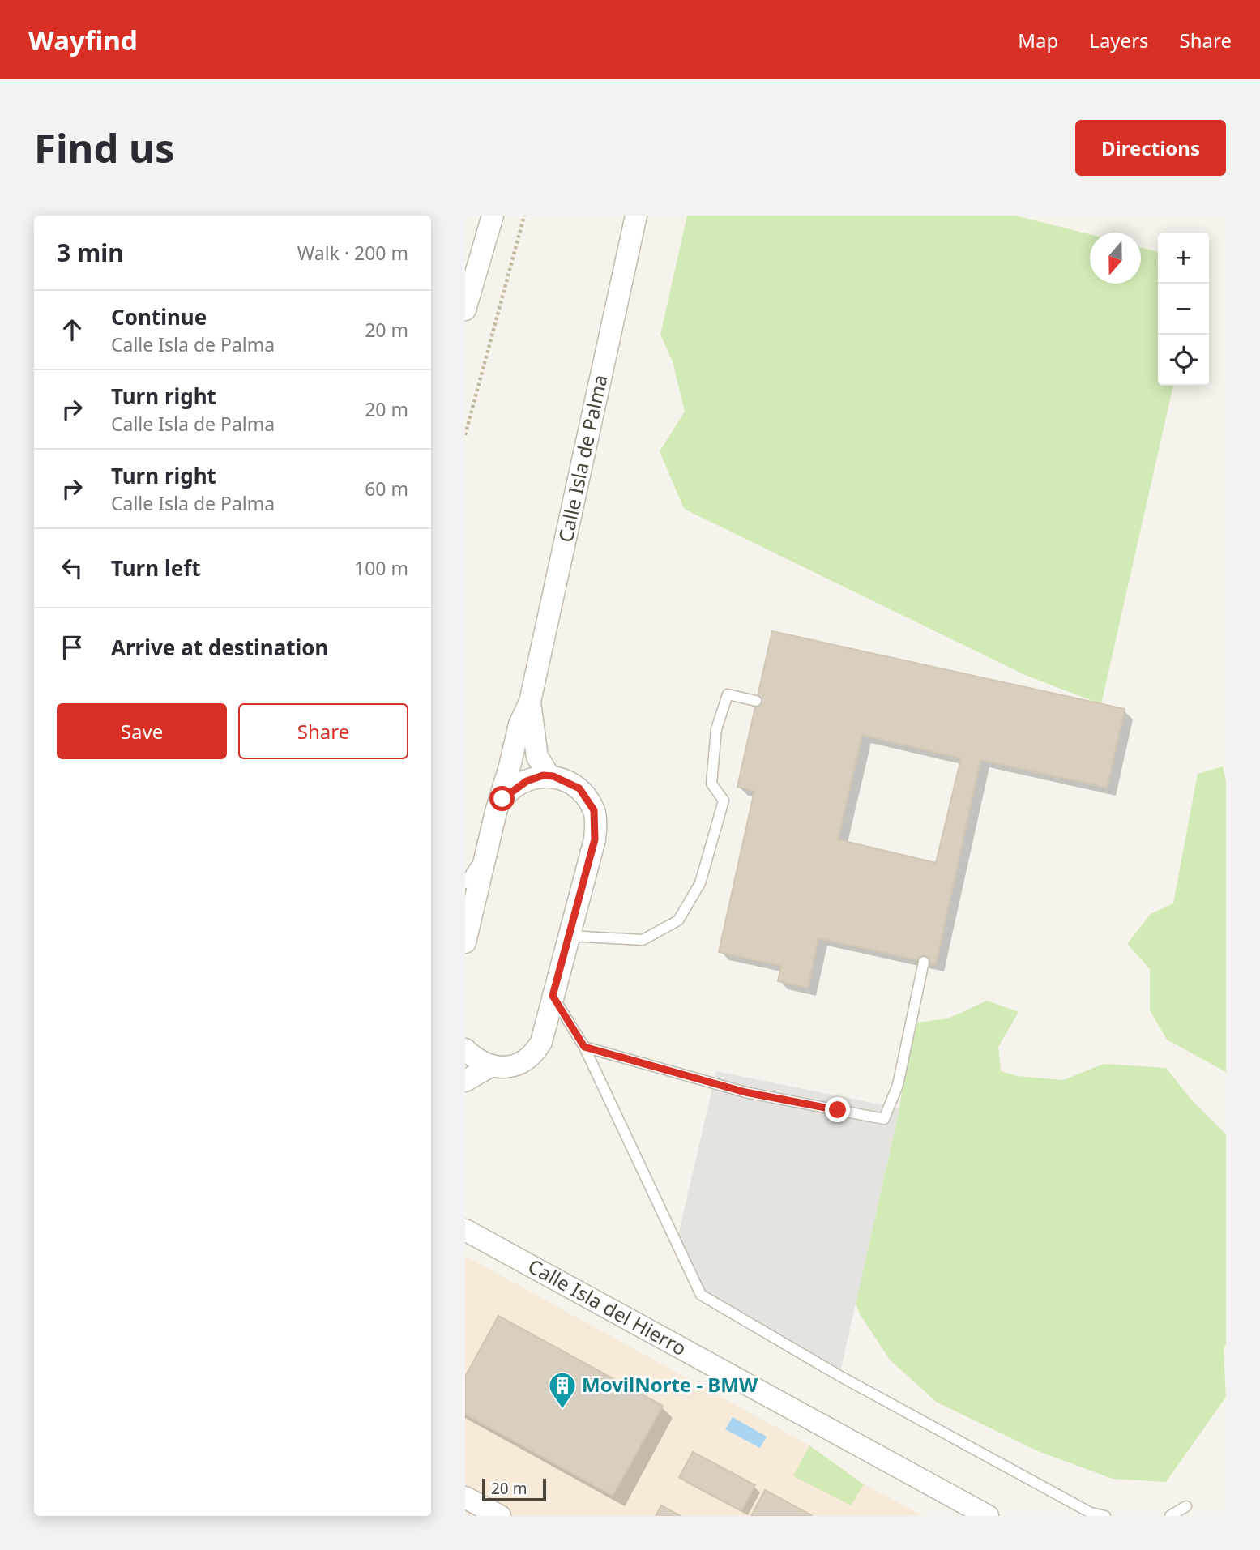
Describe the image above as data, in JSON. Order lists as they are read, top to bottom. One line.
{"streets":{"street":["Calle Isla de Palma","Calle Isla del Hierro"]},"places":{"building":["MovilNorte - BMW"]},"scale_bar":"20 m","north":"bottom","page":{"header":"Wayfind","nav":["Map","Layers","Share"],"buttons":["Directions",["Save","Share"]],"title":"Find us","heading":["3 min","Walk · 200 m"],"map_buttons":["+","−"],"list":[["Continue","Calle Isla de Palma","20 m"],["Turn right","Calle Isla de Palma","20 m"],["Turn right","Calle Isla de Palma","60 m"],["Turn left","100 m"],"Arrive at destination"],"scale":"20 m"}}
